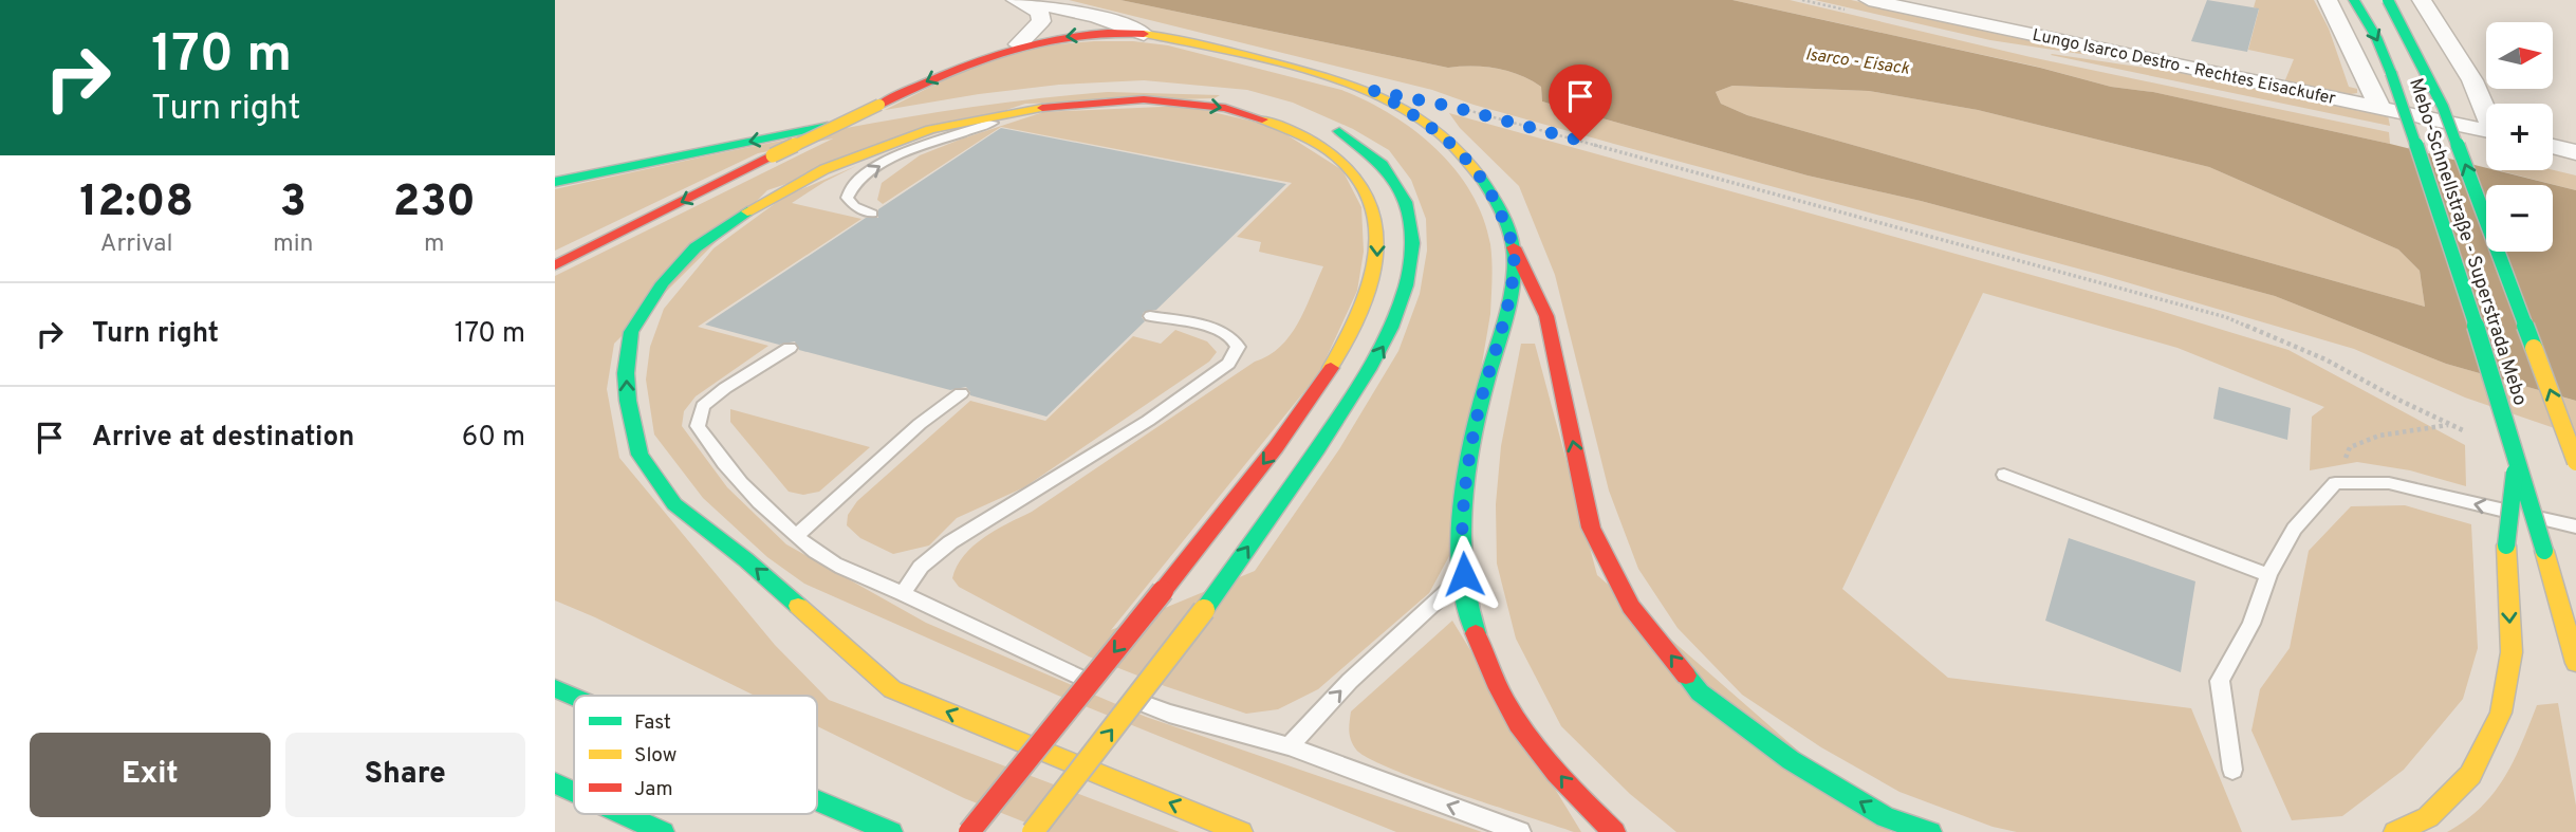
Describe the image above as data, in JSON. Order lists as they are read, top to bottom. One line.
{"streets":{"main road":["Mebo-Schnellstraße - Superstrada Mebo"],"street":["Lungo Isarco Destro - Rechtes Eisackufer"]},"water":["Isarco - Eisack"],"legend":["Fast","Slow","Jam"],"north":"right","page":{"turn":["170 m","Turn right"],"map_buttons":["+","−"],"eta":["12:08","Arrival","3","min","230","m"],"list":[{"name":"Turn right","value":"170 m"},{"name":"Arrive at destination","value":"60 m"}],"buttons":["Exit","Share"]}}
